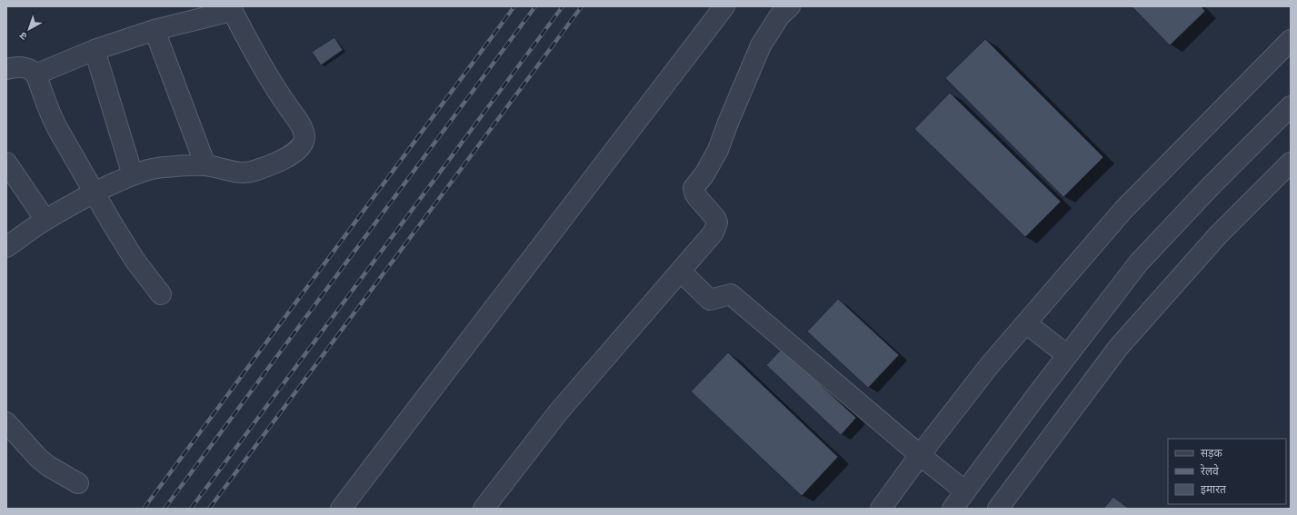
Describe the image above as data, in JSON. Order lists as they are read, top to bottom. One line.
{"legend":["सड़क","रेलवे","इमारत"],"north":"bottom left"}
